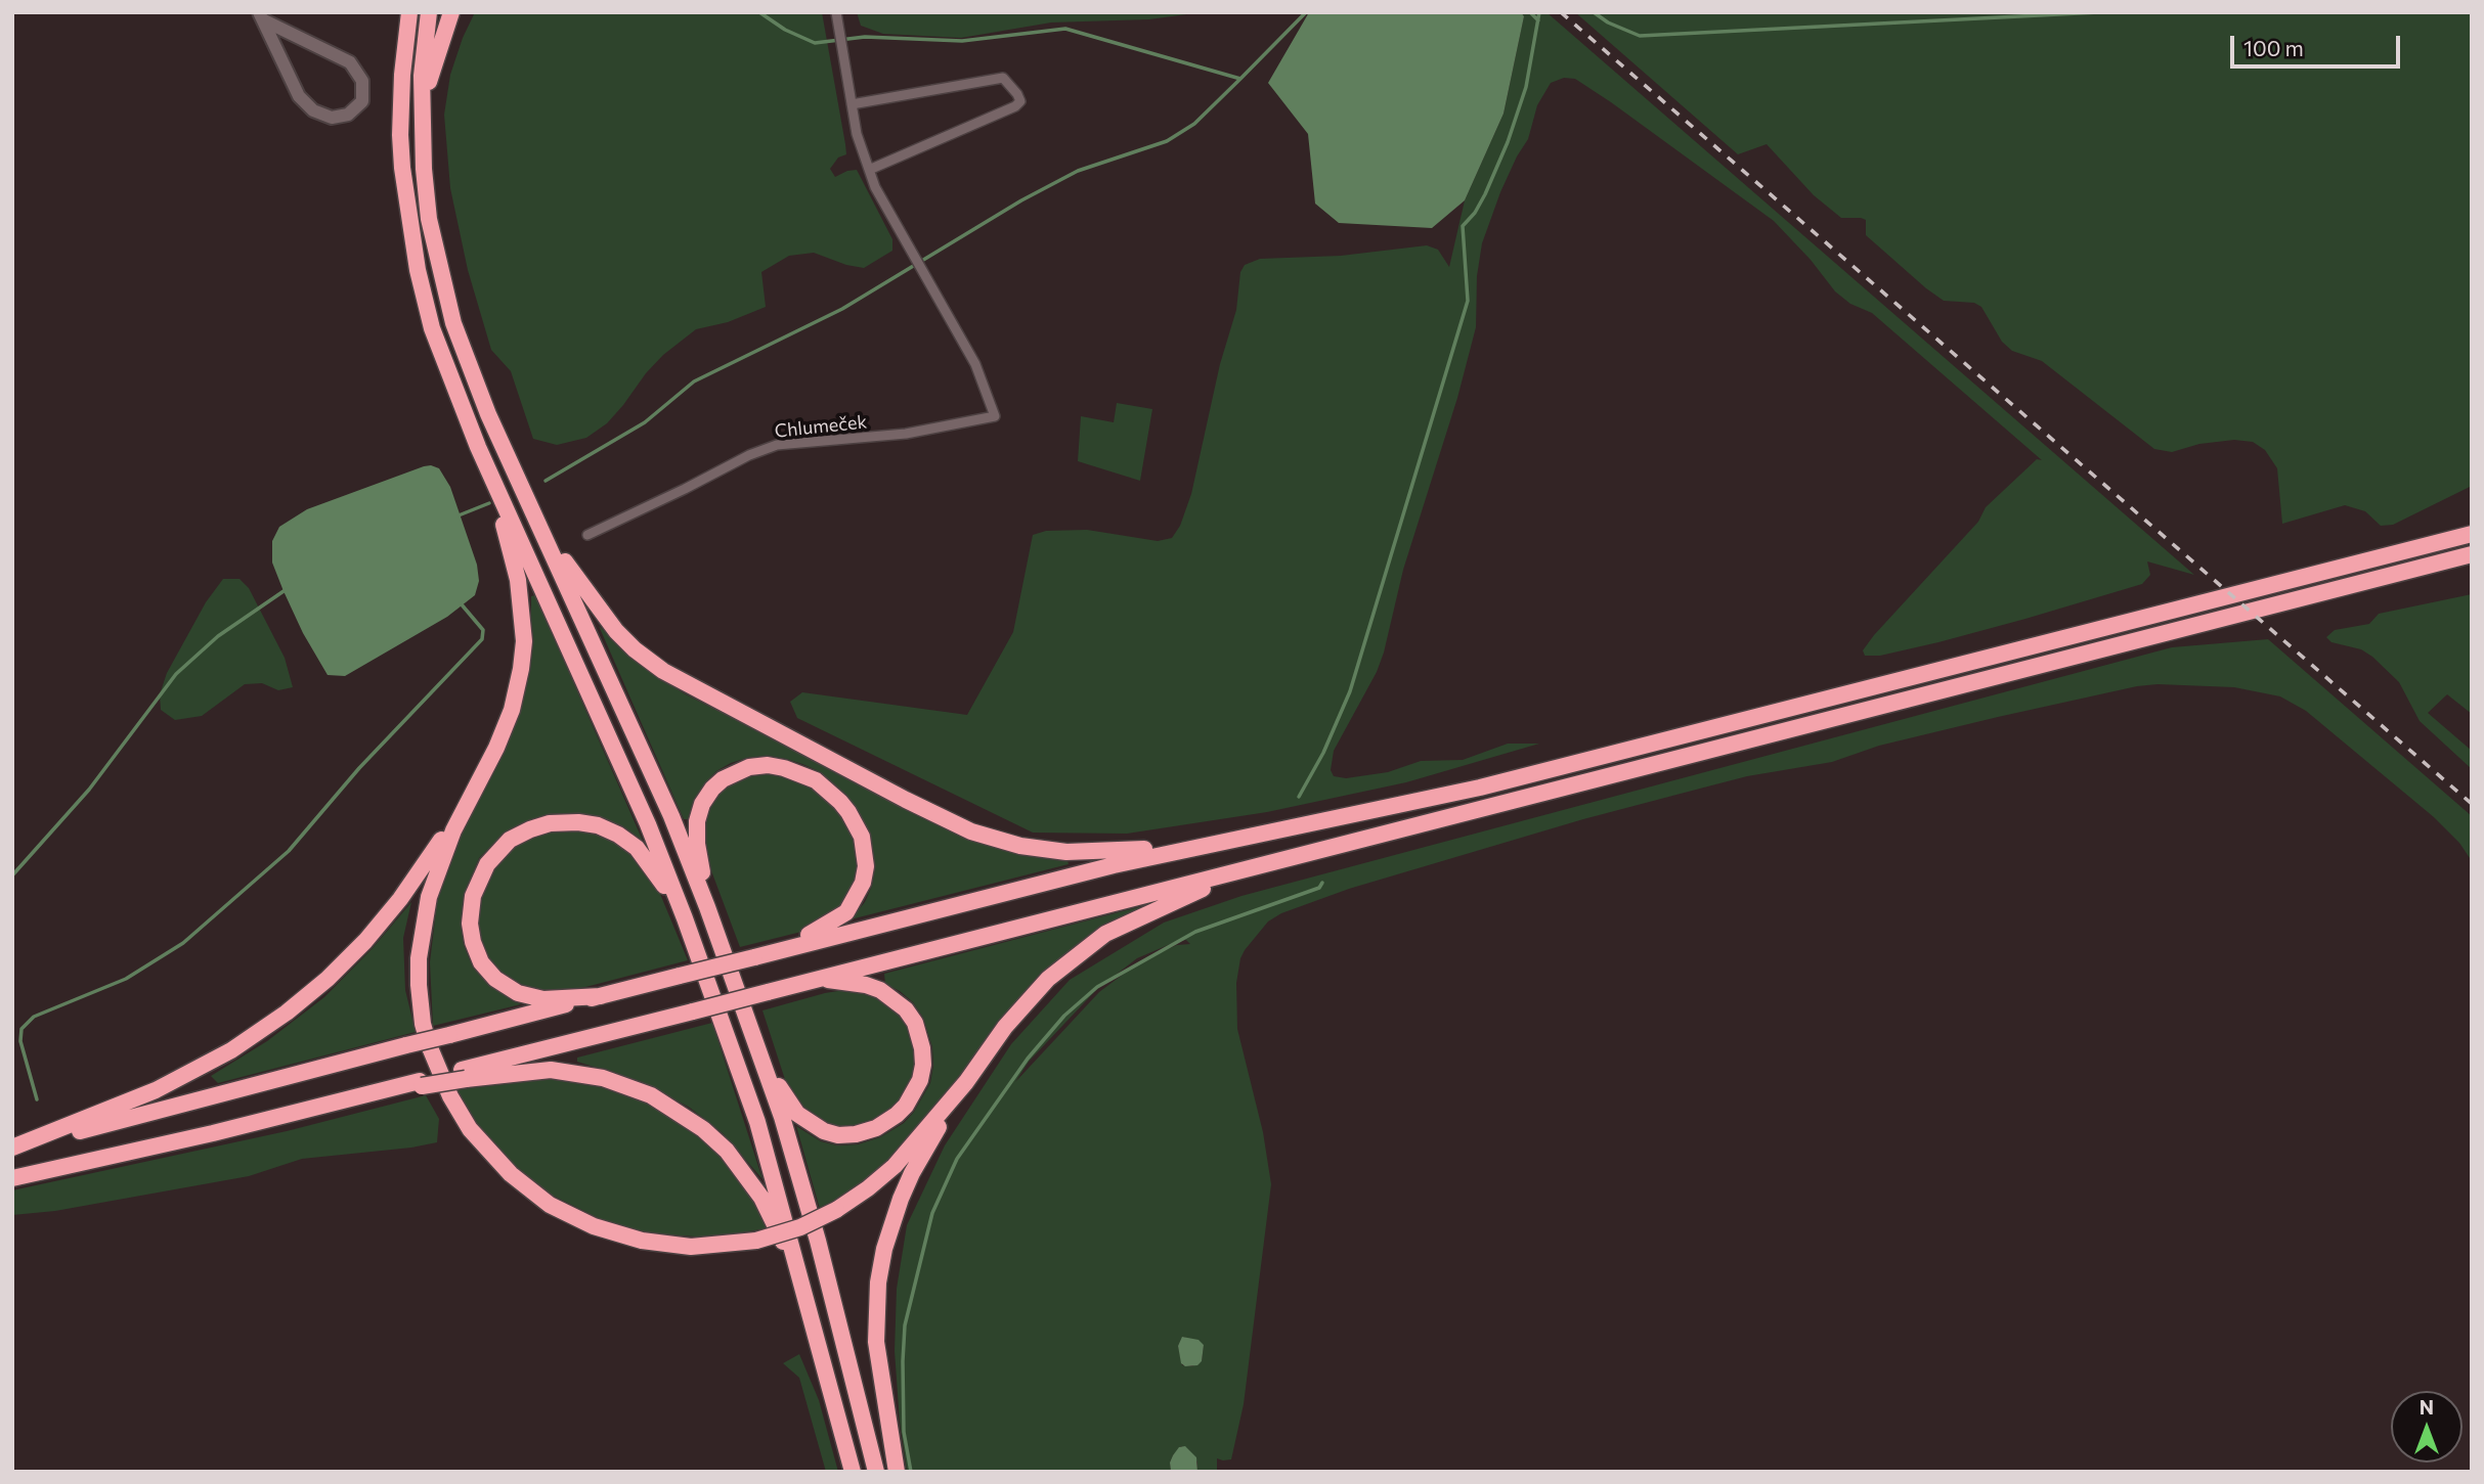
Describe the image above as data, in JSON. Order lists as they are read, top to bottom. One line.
{"streets":{"street":["Chlumeček"]},"scale_bar":"100 m","north":"top"}
